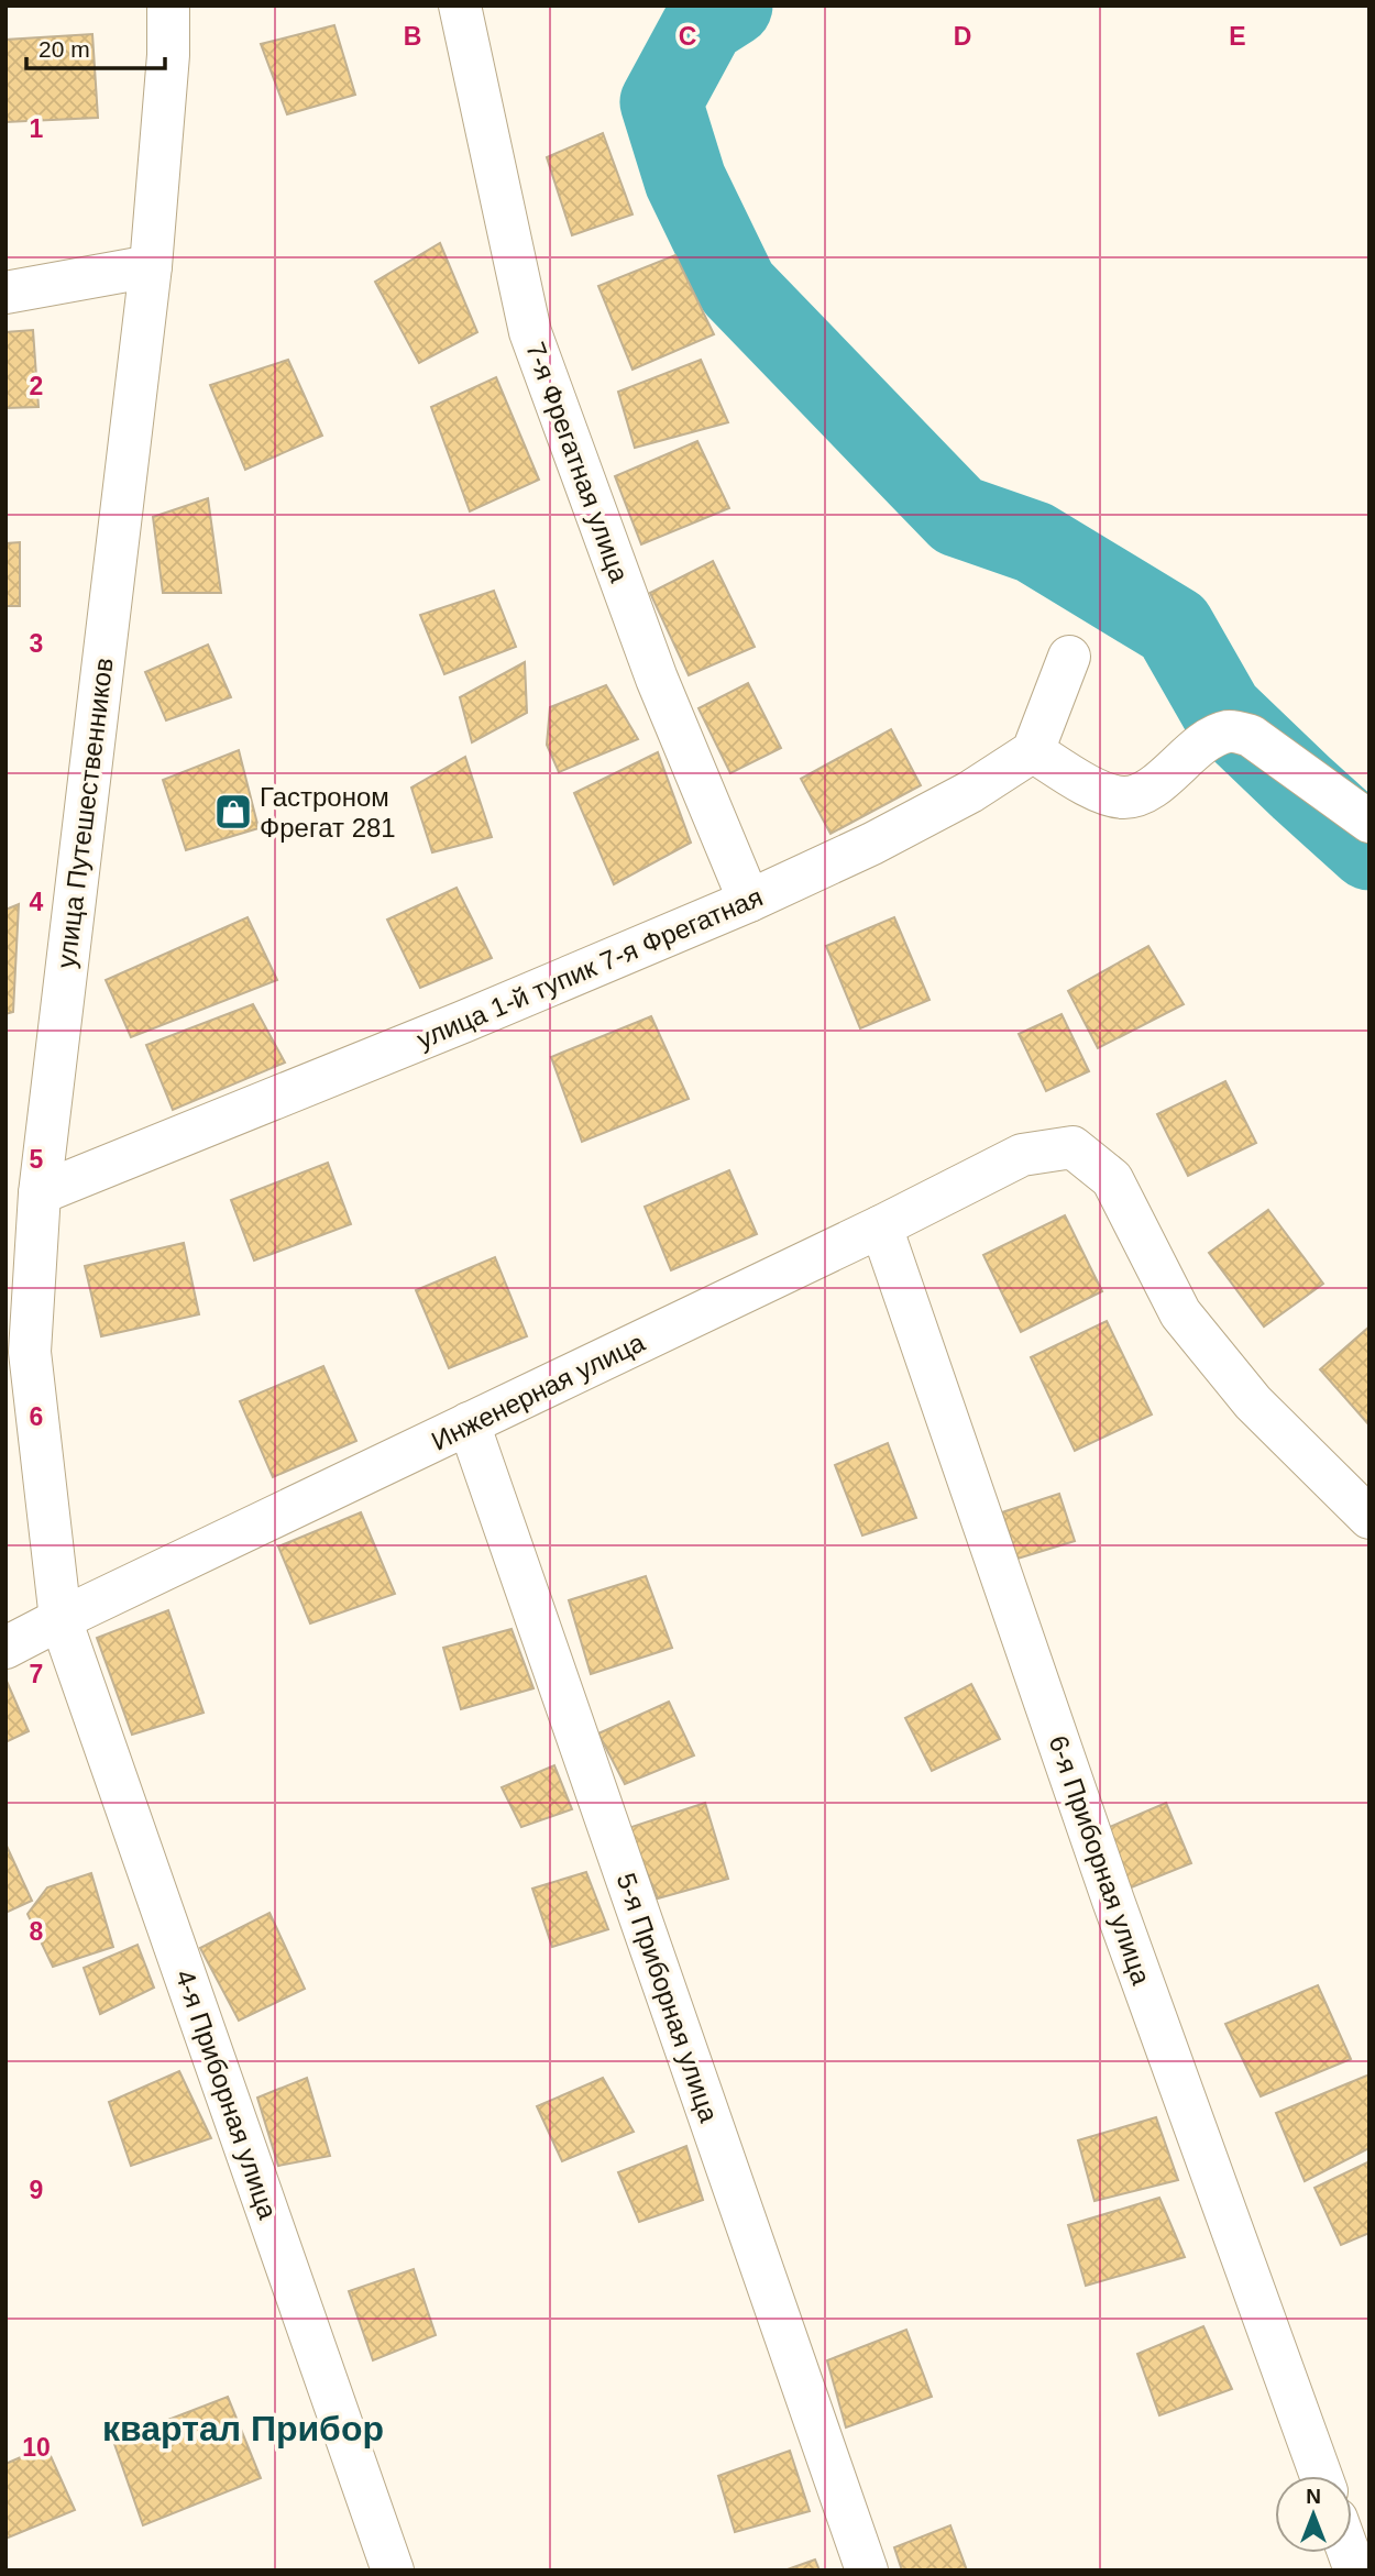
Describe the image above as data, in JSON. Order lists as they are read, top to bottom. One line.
{"streets":{"street":["7-я Фрегатная улица","улица Путешественников","улица 1-й тупик 7-я Фрегатная","Инженерная улица","6-я Приборная улица","5-я Приборная улица","4-я Приборная улица"]},"crossings":[["7-я Фрегатная улица","улица 1-й тупик 7-я Фрегатная"],["улица Путешественников","улица 1-й тупик 7-я Фрегатная"],["улица Путешественников","Инженерная улица"],["улица Путешественников","4-я Приборная улица"],["Инженерная улица","6-я Приборная улица"],["Инженерная улица","5-я Приборная улица"],["Инженерная улица","4-я Приборная улица"]],"districts":["квартал Прибор"],"places":{"shop":["Гастроном Фрегат 281"]},"scale_bar":"20 m","north":"top","grid":{"columns":["B","C","D","E"],"rows":["1","2","3","4","5","6","7","8","9","10"]}}
